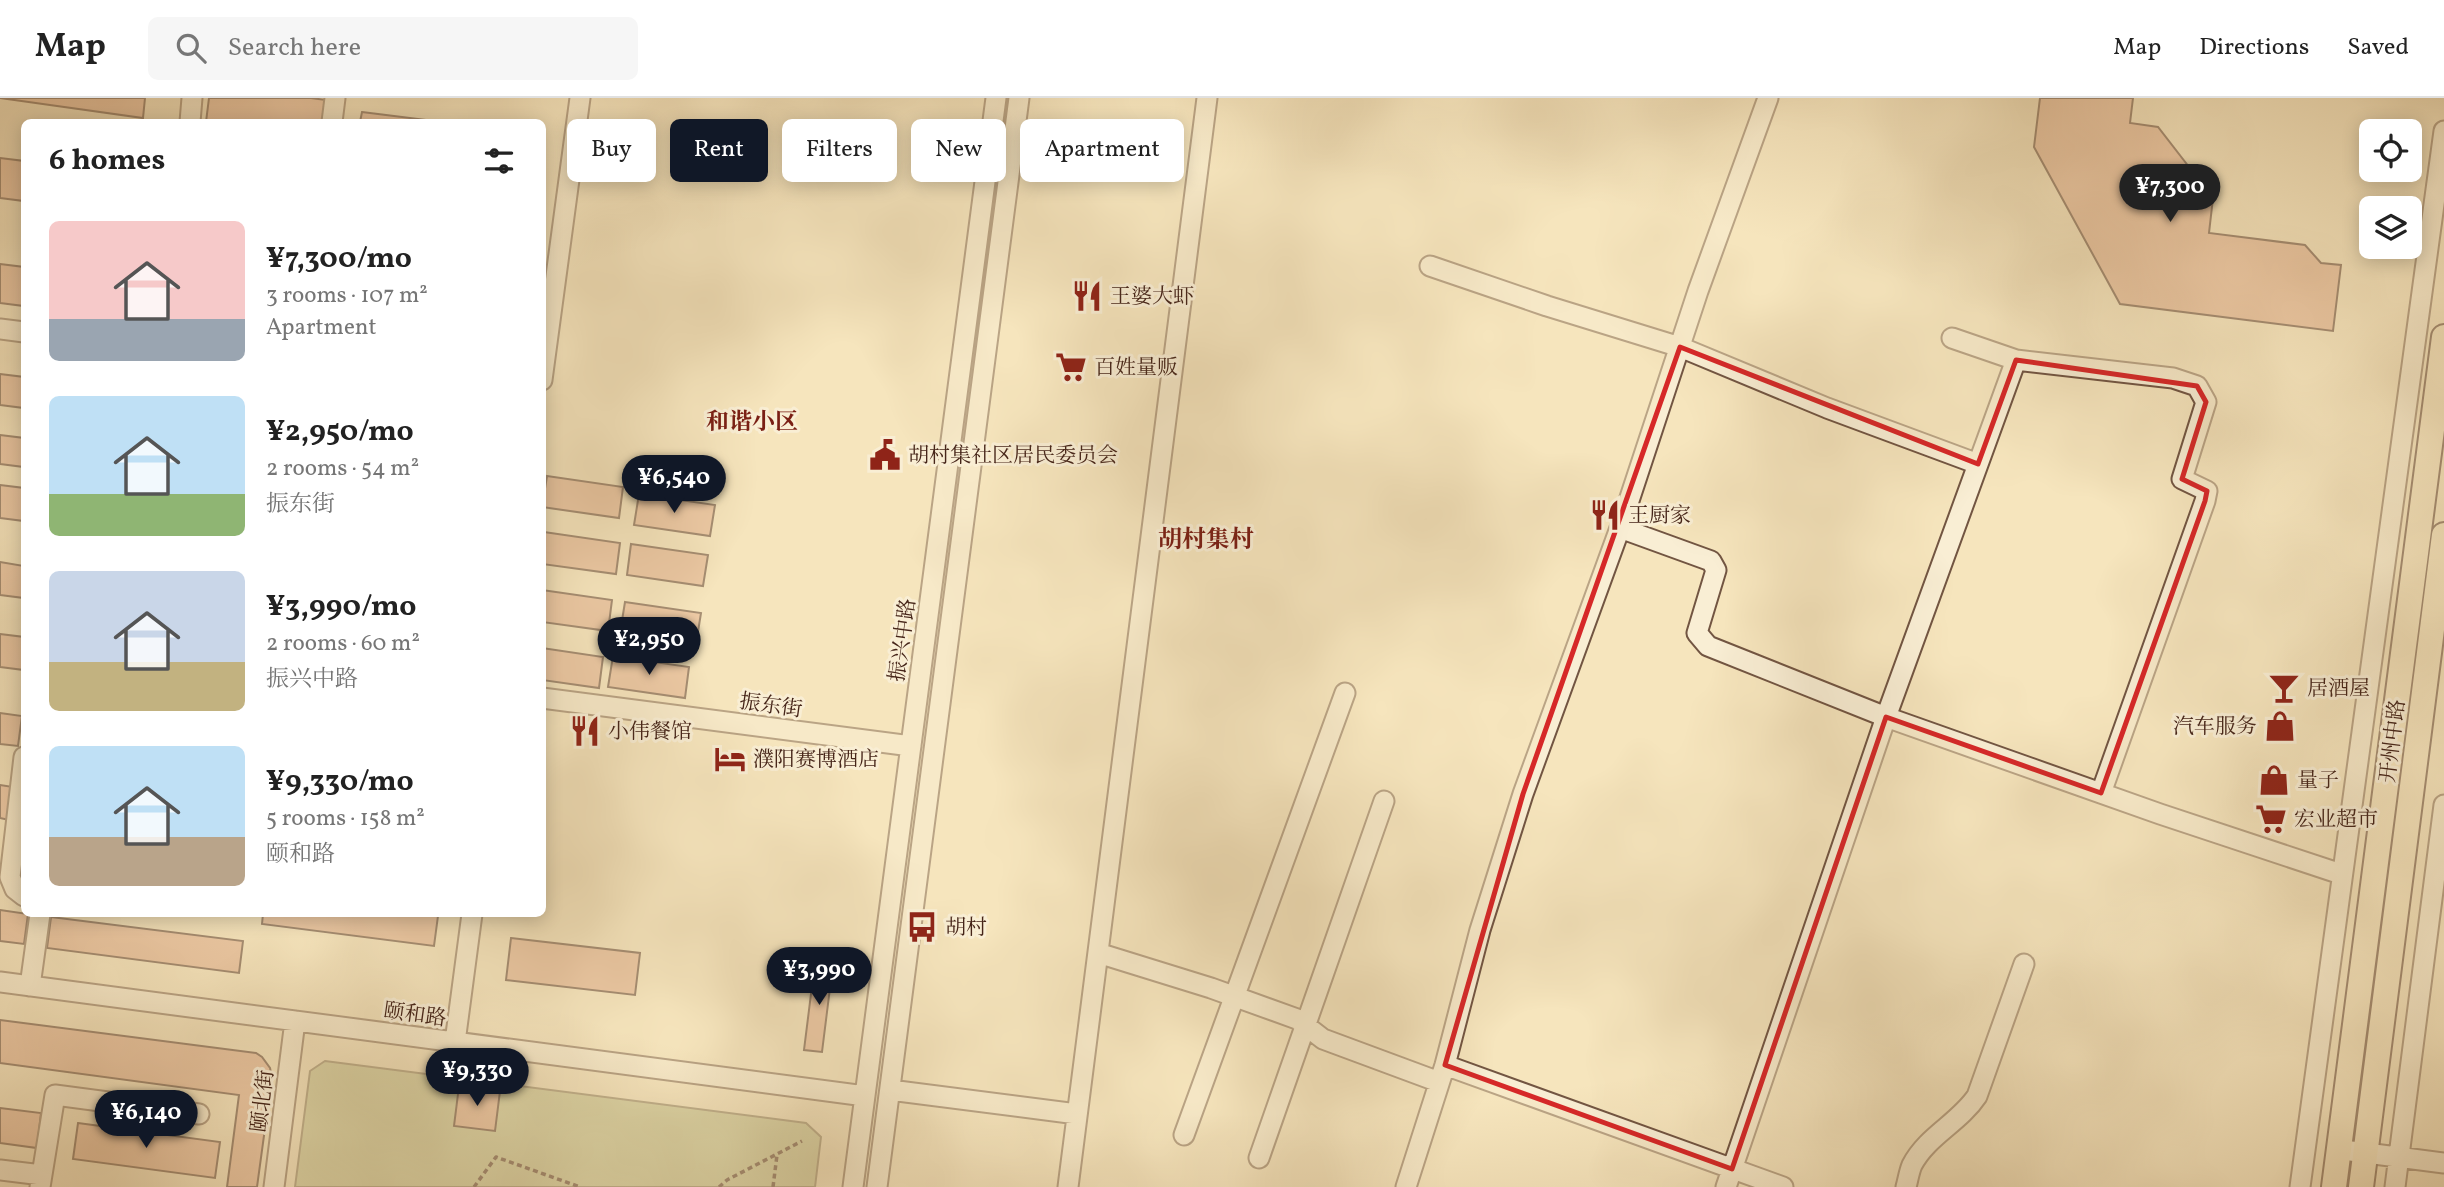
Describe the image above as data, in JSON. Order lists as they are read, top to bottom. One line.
{"streets":{"main road":["开州中路"],"street":["振兴中路","振东街","颐和路","颐北街"]},"crossings":[["振兴中路","振东街"],["振兴中路","颐和路"],["颐和路","颐北街"]],"districts":["和谐小区","胡村集村"],"places":{"restaurant":["王婆大虾","王厨家","小伟餐馆"],"supermarket":["百姓量贩","宏业超市"],"public building":["胡村集社区居民委员会"],"bar":["居酒屋"],"shop":["汽车服务","量子"],"hotel":["濮阳赛博酒店"],"bus stop":["胡村"]},"page":{"header":"Map","search":"Search here","nav":["Map","Directions","Saved"],"chip":["Buy","Rent","Filters","New","Apartment"],"heading":"6 homes","price":["¥7,300","¥6,540","¥2,950","¥3,990","¥9,330","¥6,140"],"list":[{"name":"¥7,300/mo","note":"3 rooms · 107 m² · Apartment"},{"name":"¥2,950/mo","note":"2 rooms · 54 m² · 振东街"},{"name":"¥3,990/mo","note":"2 rooms · 60 m² · 振兴中路"},{"name":"¥9,330/mo","note":"5 rooms · 158 m² · 颐和路"}]}}
